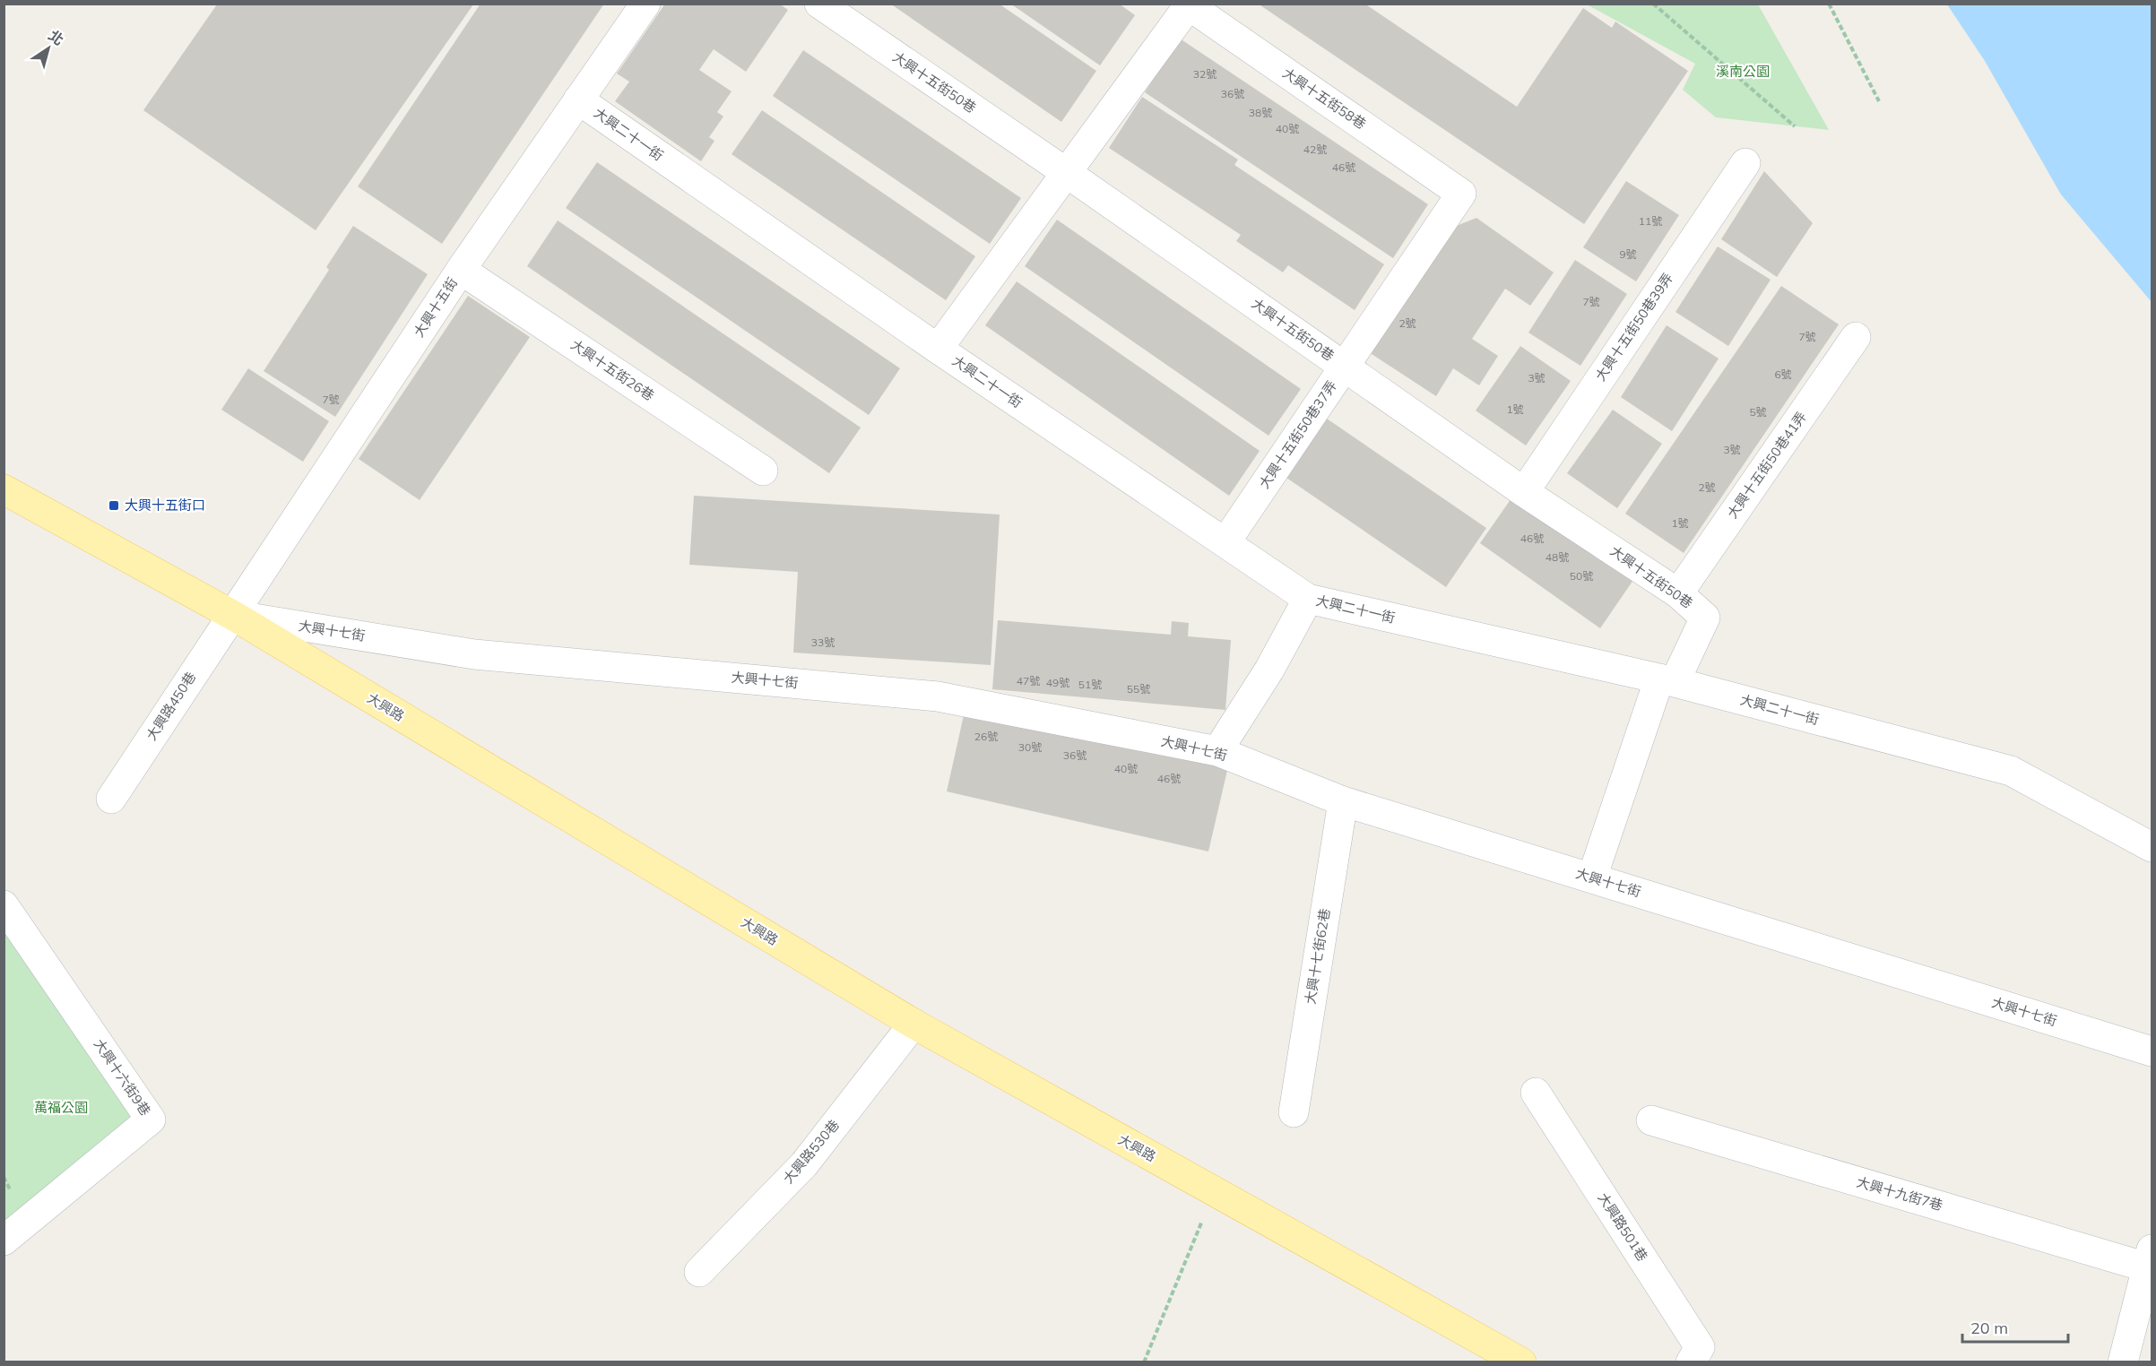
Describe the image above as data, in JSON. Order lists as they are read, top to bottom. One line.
{"streets":{"main road":["大興路"],"street":["大興十五街50巷","大興十五街58巷","大興二十一街","大興十五街","大興十五街50巷39弄","大興十五街26巷","大興十五街50巷37弄","大興十五街50巷41弄","大興十七街","大興路450巷","大興十七街62巷","大興十六街9巷","大興路530巷","大興十九街7巷","大興路501巷"]},"crossings":[["大興十五街50巷","大興二十一街"],["大興十五街50巷","大興十五街50巷39弄"],["大興十五街50巷","大興十五街50巷37弄"],["大興十五街50巷","大興十五街50巷41弄"],["大興十五街58巷","大興十五街50巷37弄"],["大興二十一街","大興十五街"],["大興二十一街","大興十五街50巷37弄"],["大興十五街","大興十五街26巷"],["大興十五街","大興十七街"],["大興十五街","大興路450巷"],["大興十五街","大興路"],["大興十七街","大興路450巷"],["大興十七街","大興路"],["大興十七街","大興十七街62巷"],["大興路450巷","大興路"],["大興路","大興路530巷"]],"parks":["溪南公園","萬福公園"],"places":{"transit":["大興十五街口"]},"house_numbers":["32號","36號","38號","40號","42號","46號","11號","9號","7號","2號","7號","6號","3號","7號","1號","5號","3號","2號","1號","46號","48號","50號","33號","47號","49號","51號","55號","26號","30號","36號","40號","46號"],"scale_bar":"20 m","north":"top right"}
